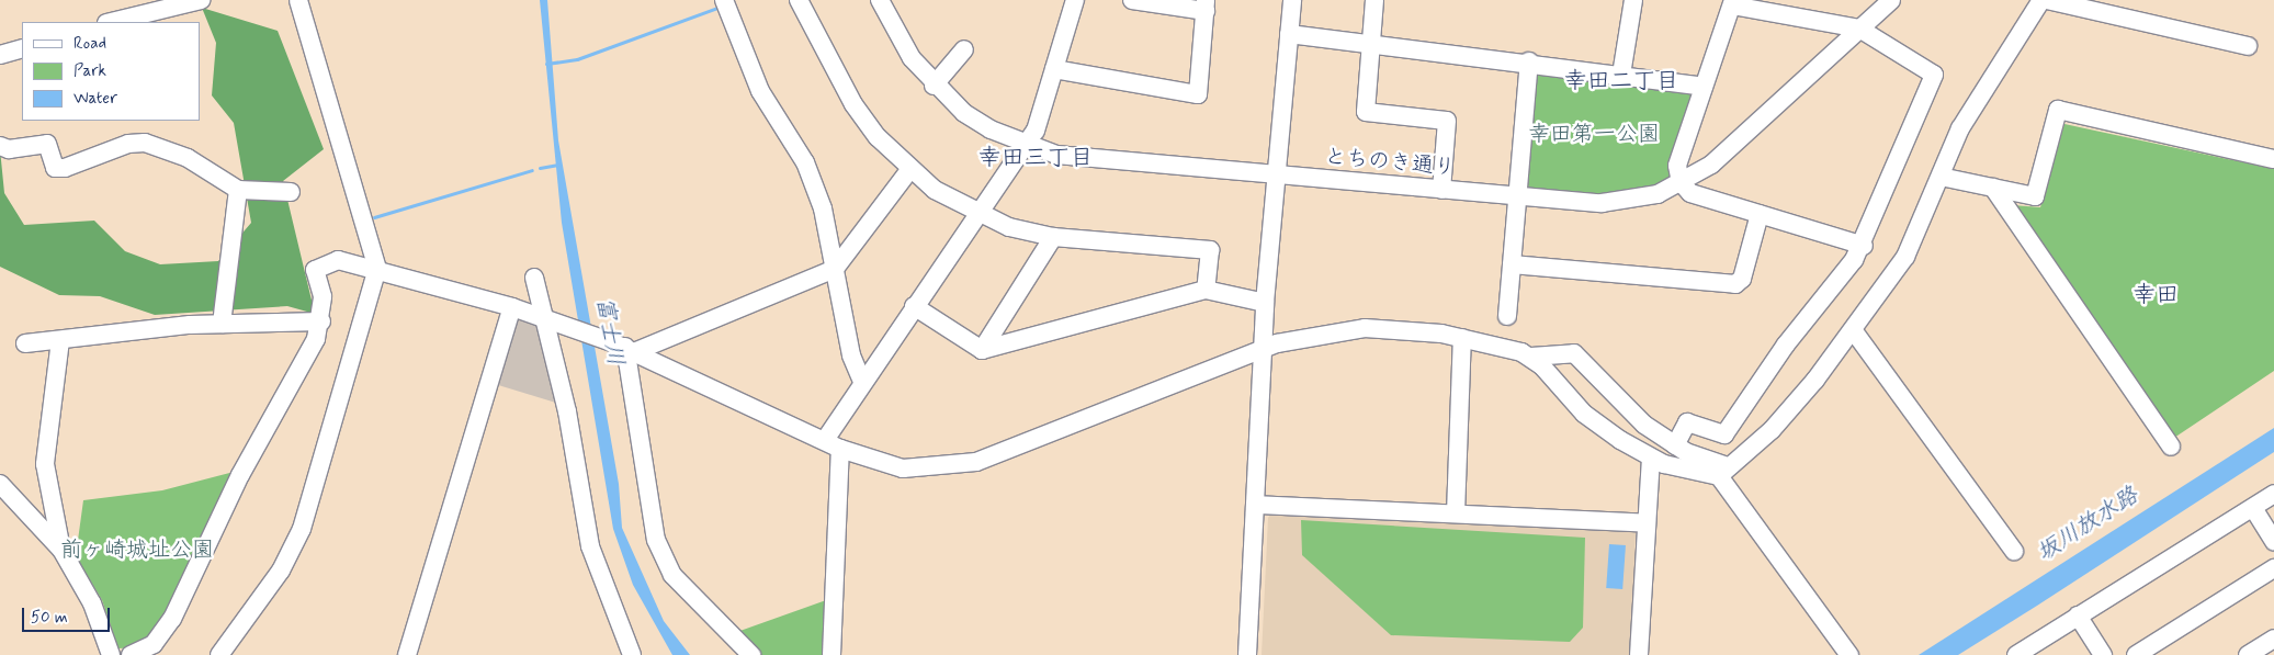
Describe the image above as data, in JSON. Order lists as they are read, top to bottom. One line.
{"streets":{"street":["とちのき通り"]},"districts":["幸田二丁目","幸田三丁目","幸田"],"water":["富士川","坂川放水路"],"parks":["幸田第一公園","前ヶ崎城址公園"],"legend":["Road","Park","Water"],"scale_bar":"50 m"}
